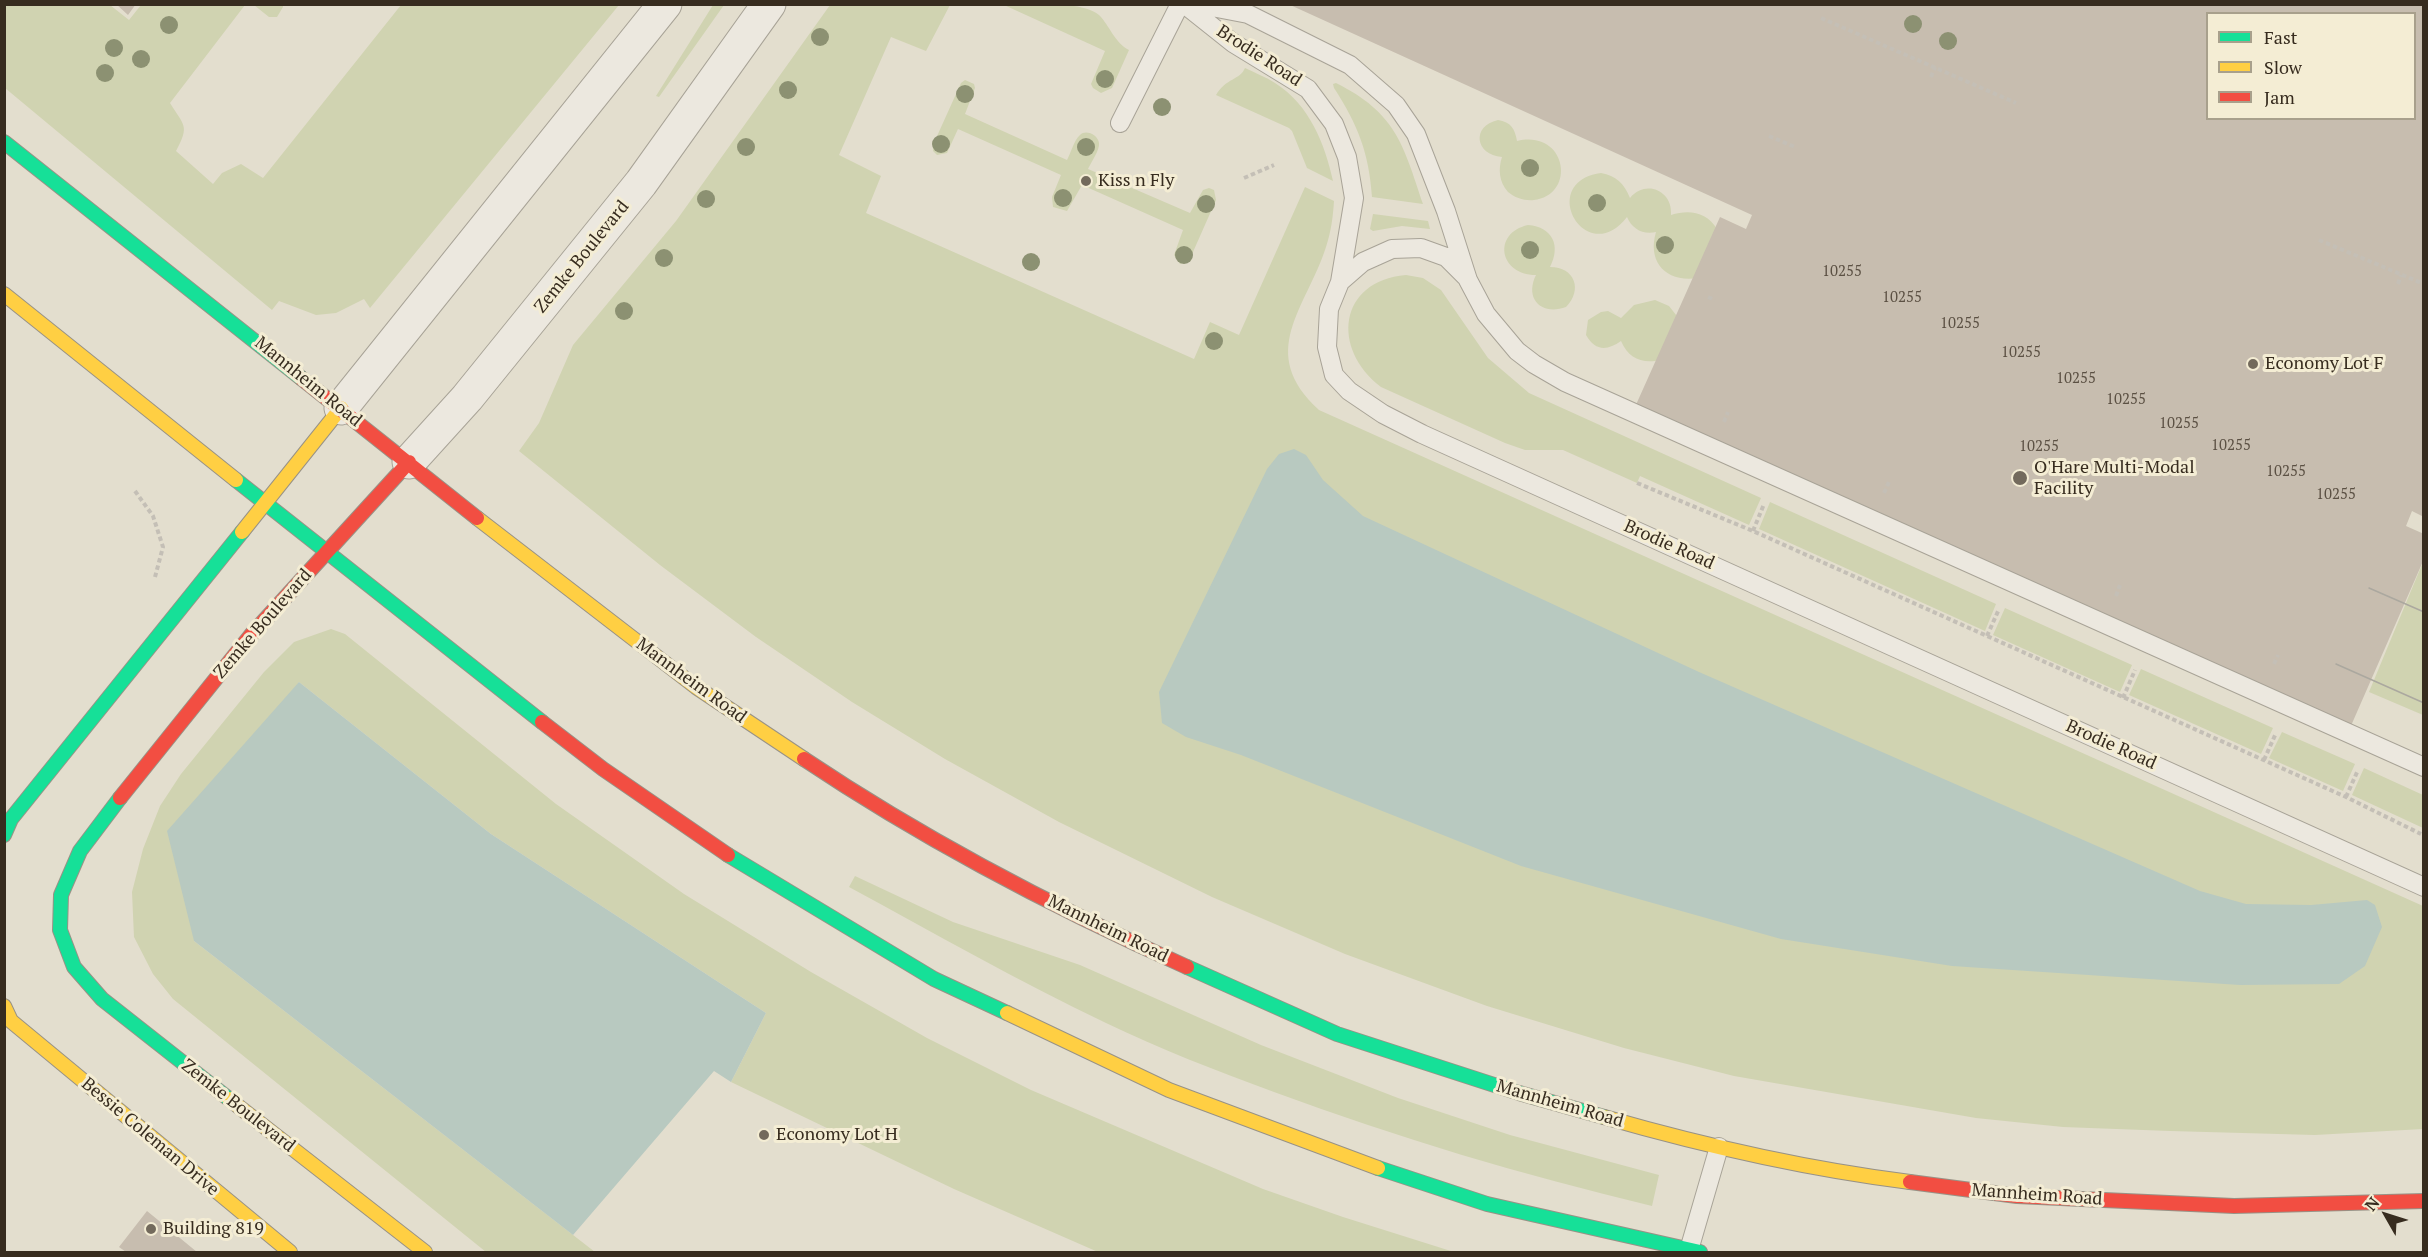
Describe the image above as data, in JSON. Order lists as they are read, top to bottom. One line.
{"streets":{"main road":["Zemke Boulevard","Mannheim Road","Bessie Coleman Drive"],"lane":["Brodie Road"]},"crossings":[["Zemke Boulevard","Mannheim Road"]],"places":["Kiss n Fly","Economy Lot F","O'Hare Multi-Modal Facility","Economy Lot H","Building 819"],"house_numbers":["10255","10255","10255","10255","10255","10255","10255","10255","10255","10255","10255"],"legend":["Fast","Slow","Jam"],"north":"top left"}
